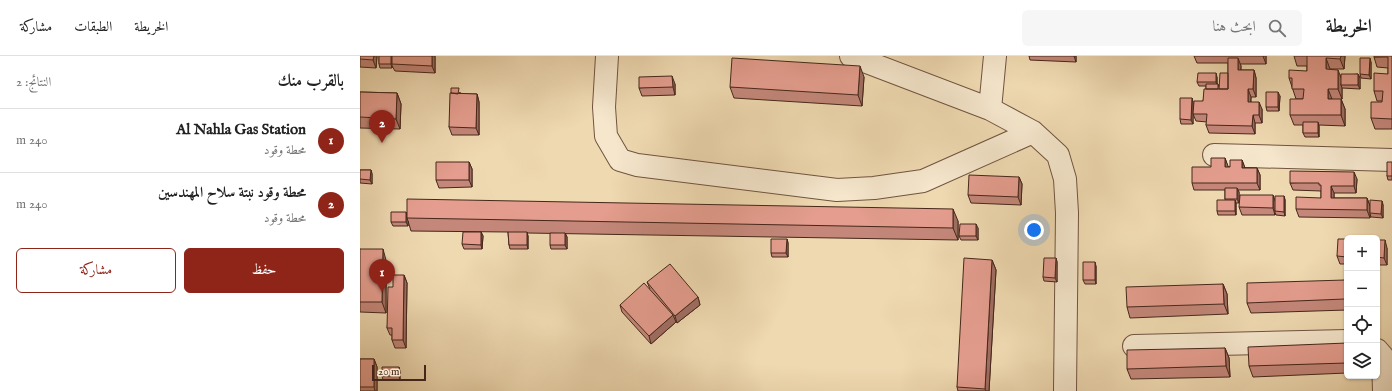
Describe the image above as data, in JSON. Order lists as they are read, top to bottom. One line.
{"scale_bar":"20 m","page":{"header":"الخريطة","search":"ابحث هنا","nav":["الخريطة","الطبقات","مشاركة"],"heading":["بالقرب منك","النتائج: 2"],"list":[{"mark":"1","name":"Al Nahla Gas Station","note":"محطة وقود","value":"240 m"},{"mark":"2","name":"محطة وقود نبتة سلاح المهندسين","note":"محطة وقود","value":"240 m"}],"pins":["2","1"],"map_buttons":["+","−"],"buttons":["حفظ","مشاركة"],"scale":"20 m"}}
